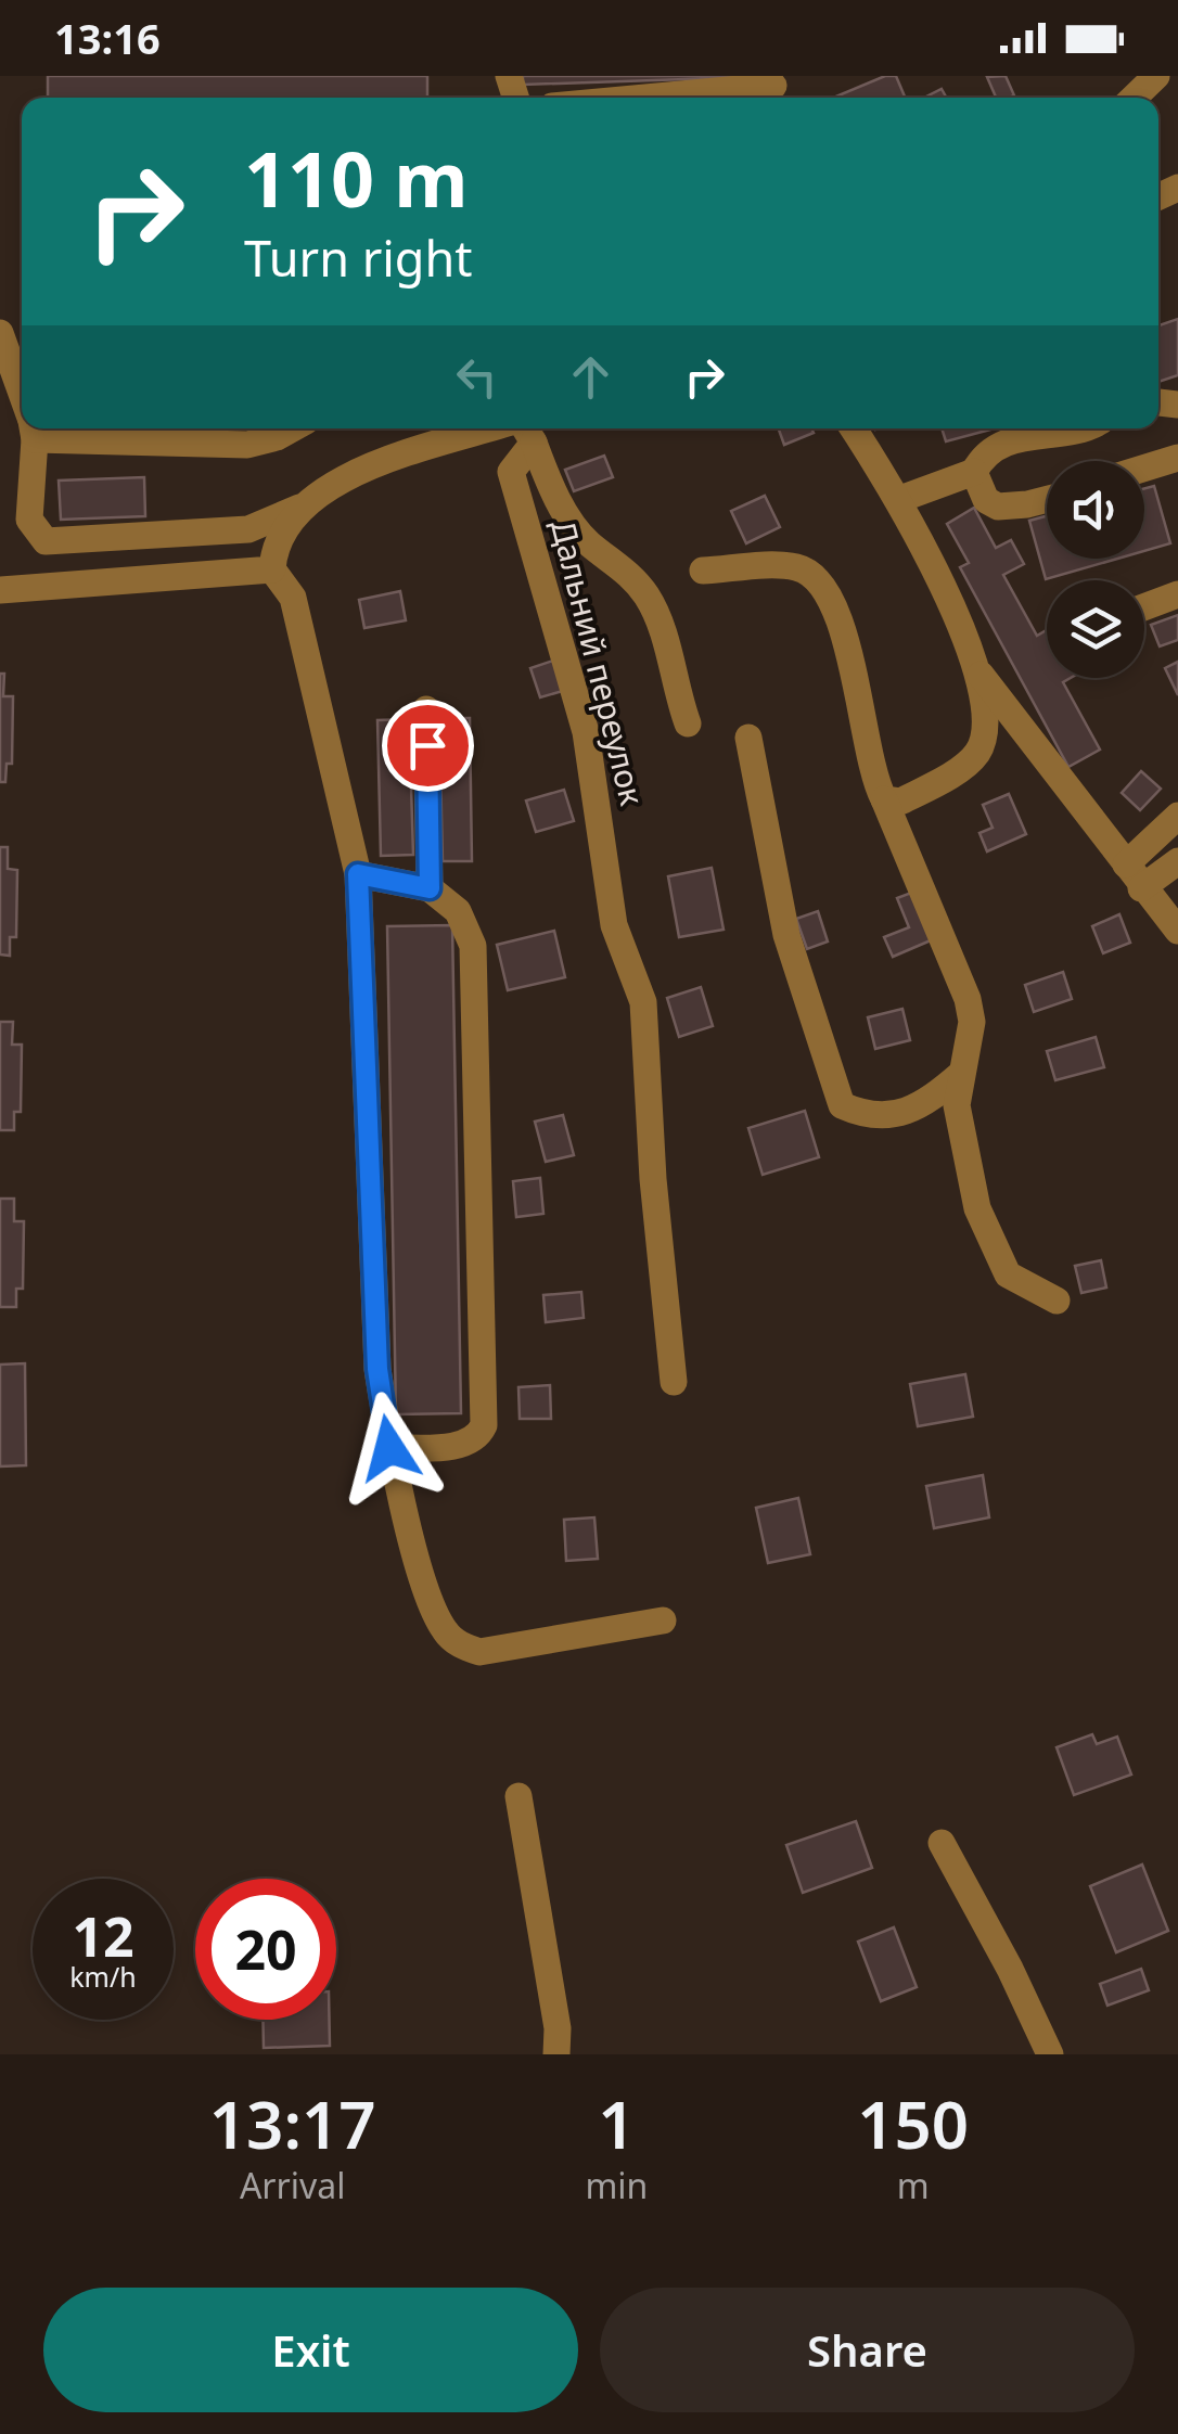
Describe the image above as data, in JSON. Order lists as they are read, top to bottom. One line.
{"streets":{"street":["Дальний переулок"]},"page":{"status":"13:16","turn":["110 m","Turn right"],"speed":"12 km/h","limit":"20","eta":["13:17","Arrival","1","min","150","m"],"buttons":["Exit","Share"]}}
